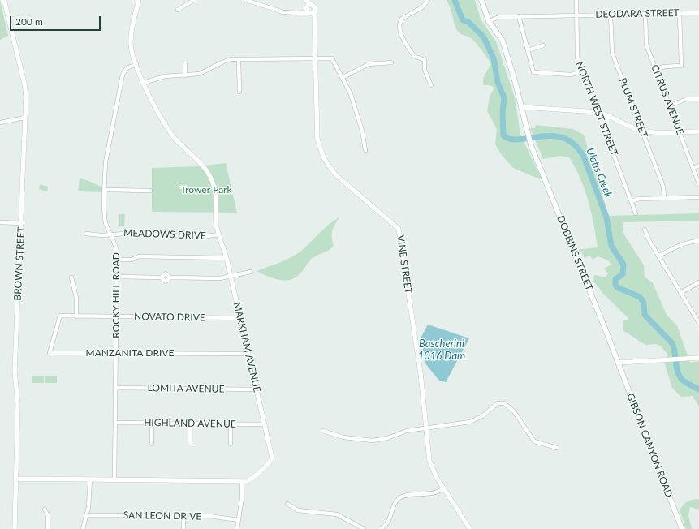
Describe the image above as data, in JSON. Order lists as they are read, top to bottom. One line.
{"streets":{"main road":["DOBBINS STREET","GIBSON CANYON ROAD"],"street":["DEODARA STREET","CITRUS AVENUE","PLUM STREET","NORTH WEST STREET","MEADOWS DRIVE","BROWN STREET","VINE STREET","ROCKY HILL ROAD","NOVATO DRIVE","MARKHAM AVENUE","MANZANITA DRIVE","LOMITA AVENUE","HIGHLAND AVENUE","SAN LEON DRIVE"]},"crossings":[["DEODARA STREET","CITRUS AVENUE"],["DEODARA STREET","PLUM STREET"],["DEODARA STREET","NORTH WEST STREET"],["MEADOWS DRIVE","ROCKY HILL ROAD"],["MEADOWS DRIVE","MARKHAM AVENUE"],["DOBBINS STREET","GIBSON CANYON ROAD"],["BROWN STREET","MARKHAM AVENUE"],["ROCKY HILL ROAD","NOVATO DRIVE"],["ROCKY HILL ROAD","MARKHAM AVENUE"],["ROCKY HILL ROAD","MANZANITA DRIVE"],["ROCKY HILL ROAD","LOMITA AVENUE"],["ROCKY HILL ROAD","HIGHLAND AVENUE"],["NOVATO DRIVE","MARKHAM AVENUE"],["NOVATO DRIVE","MANZANITA DRIVE"],["MARKHAM AVENUE","MANZANITA DRIVE"],["MARKHAM AVENUE","LOMITA AVENUE"],["MARKHAM AVENUE","HIGHLAND AVENUE"]],"water":["Ulatis Creek","Bascherini 1016 Dam"],"parks":["Trower Park"],"scale_bar":"200 m"}
